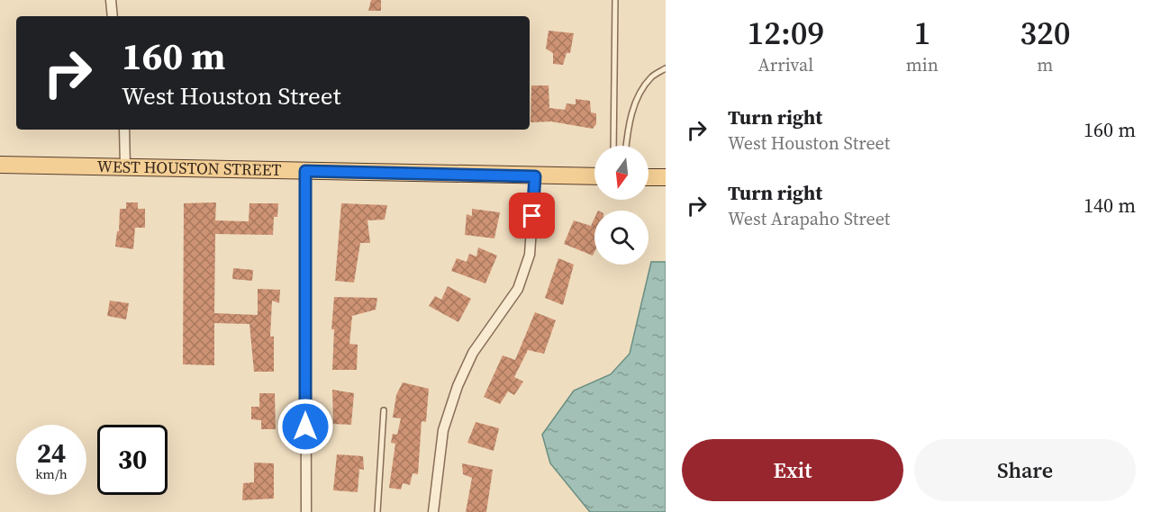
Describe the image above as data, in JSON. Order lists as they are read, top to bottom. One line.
{"streets":{"main road":["WEST HOUSTON STREET"]},"north":"bottom","page":{"eta":["12:09","Arrival","1","min","320","m"],"turn":["160 m","West Houston Street"],"list":[{"name":"Turn right","note":"West Houston Street","value":"160 m"},{"name":"Turn right","note":"West Arapaho Street","value":"140 m"}],"speed":"24 km/h","limit":"30","buttons":["Exit","Share"]}}
